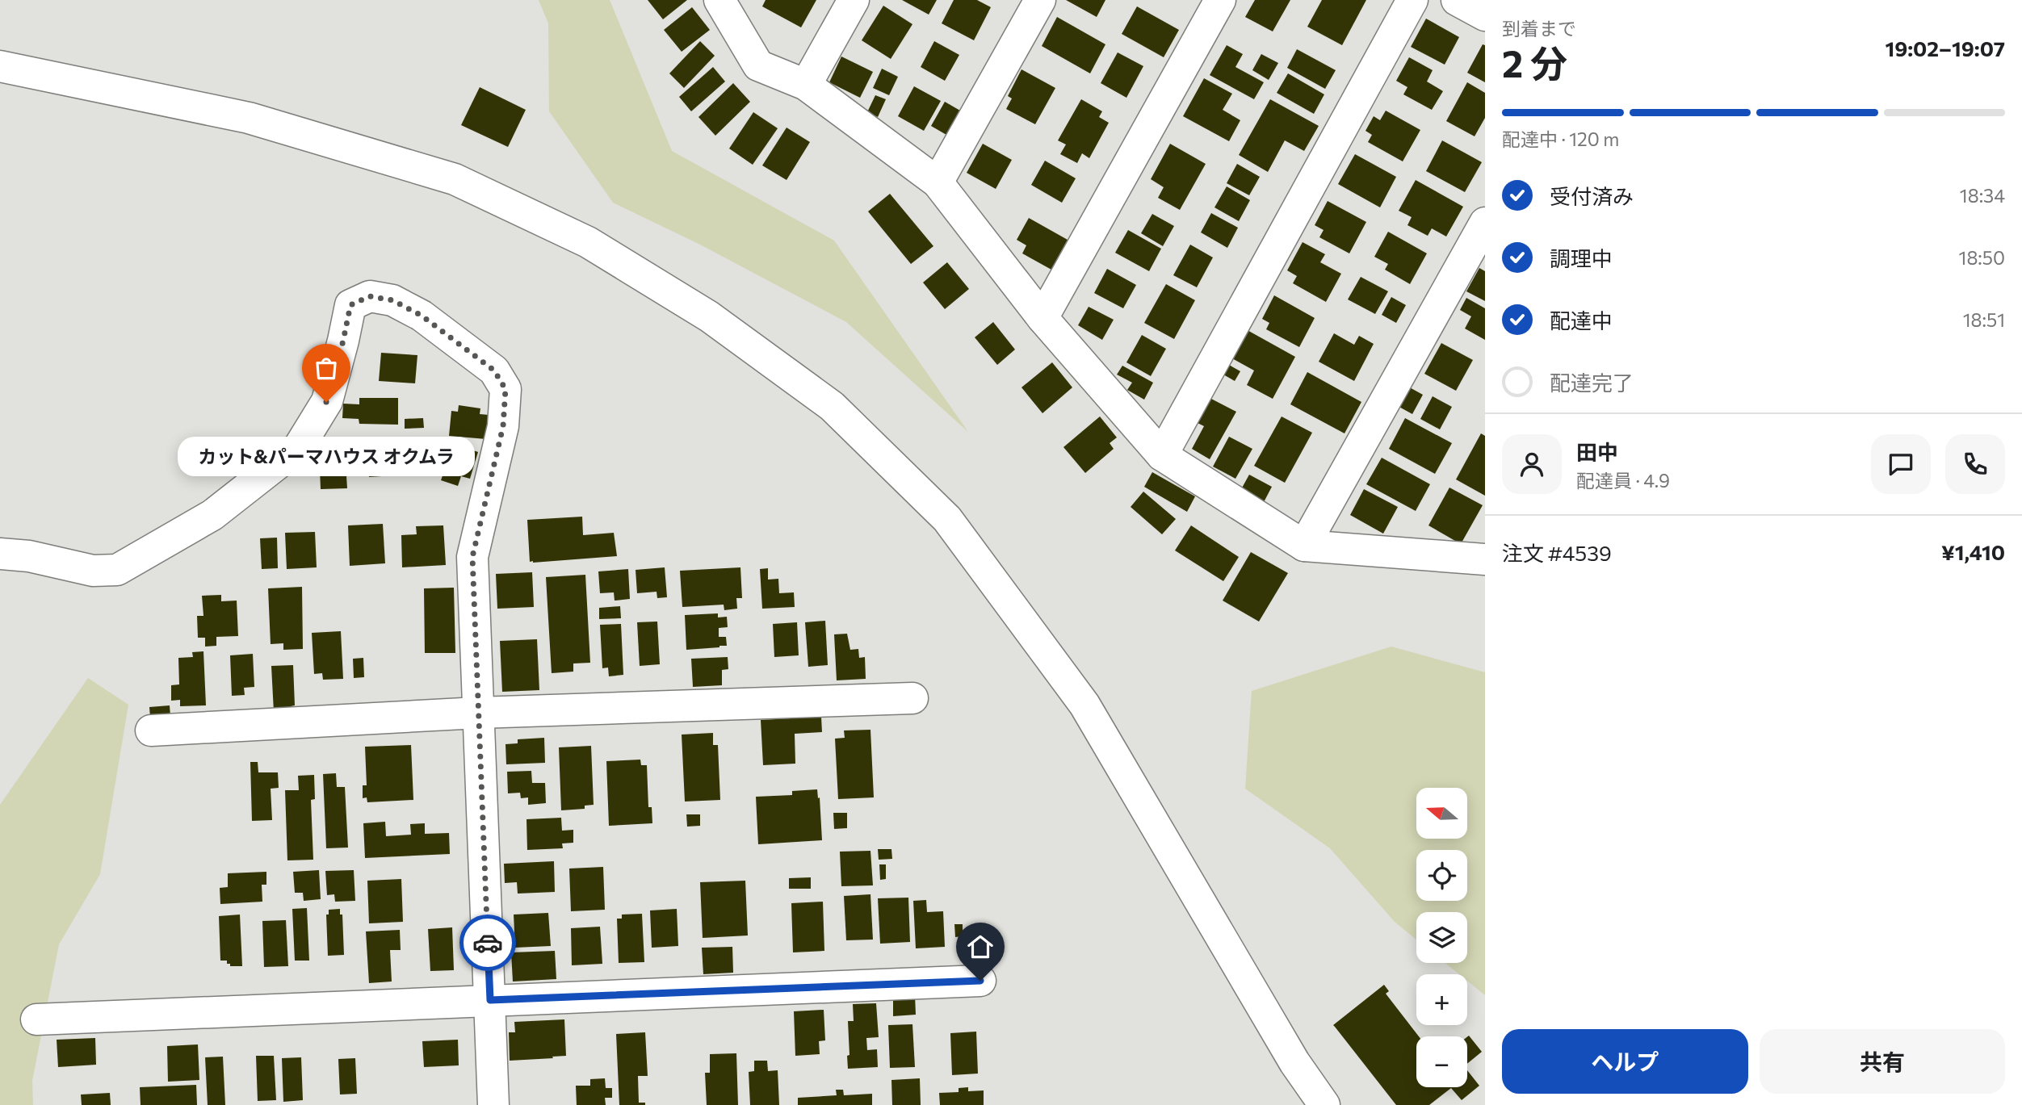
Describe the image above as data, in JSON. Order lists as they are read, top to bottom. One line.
{"places":["カット&パーマハウス オクムラ"],"north":"left","page":{"heading":["2 分","到着まで","19:02–19:07"],"panel":["田中","配達員 · 4.9","注文 #4539","¥1,410"],"bar":"配達中 · 120 m","list":[["受付済み","18:34"],["調理中","18:50"],["配達中","18:51"],"配達完了"],"bubble":"カット&パーマハウス オクムラ","map_buttons":["+","−"],"buttons":["ヘルプ","共有"]}}
